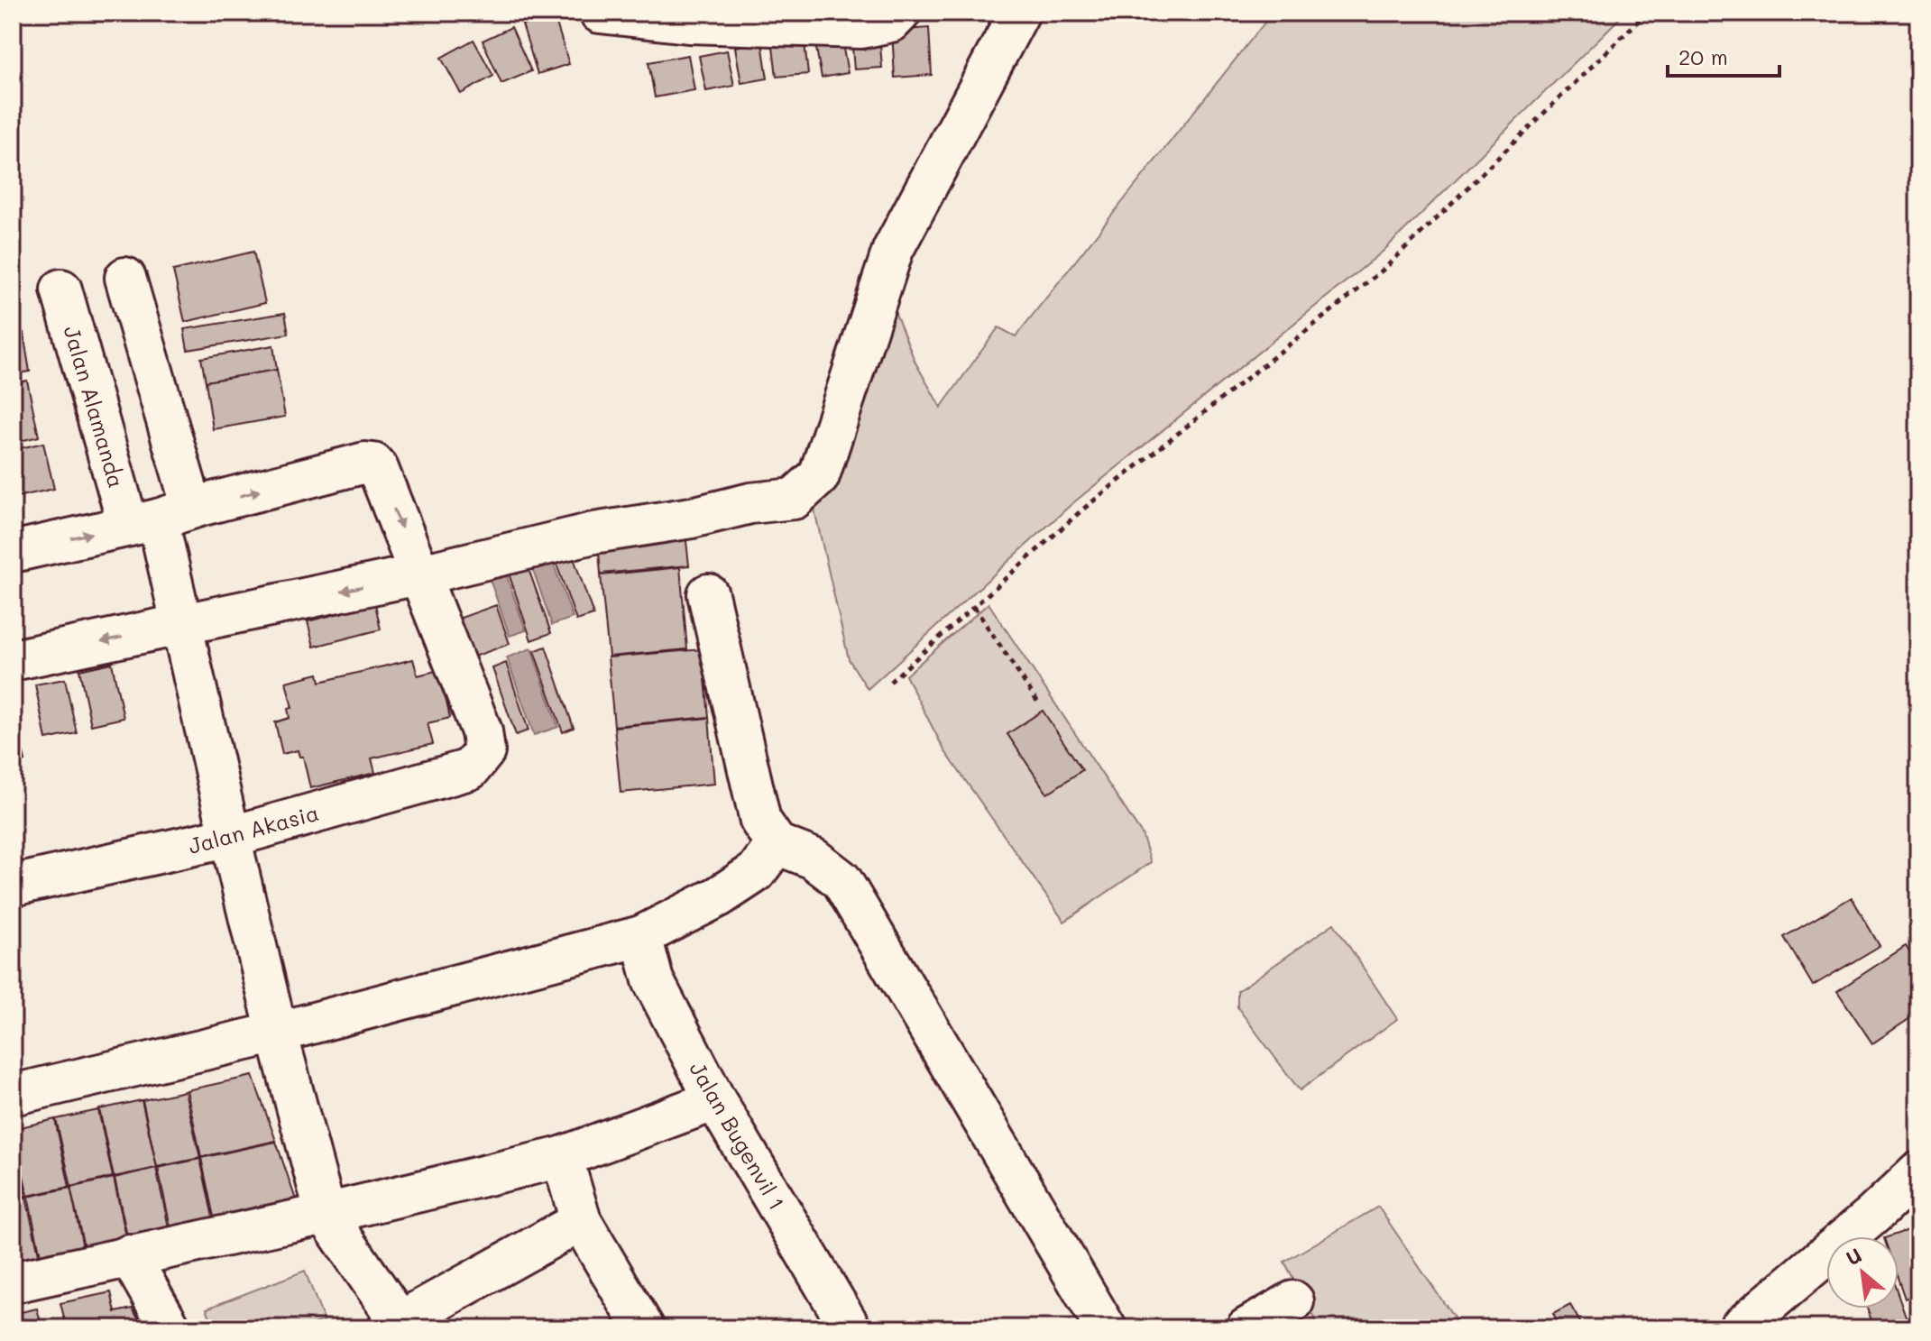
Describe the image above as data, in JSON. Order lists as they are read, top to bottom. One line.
{"streets":{"street":["Jalan Alamanda","Jalan Akasia","Jalan Bugenvil 1"]},"scale_bar":"20 m","north":"top left"}
